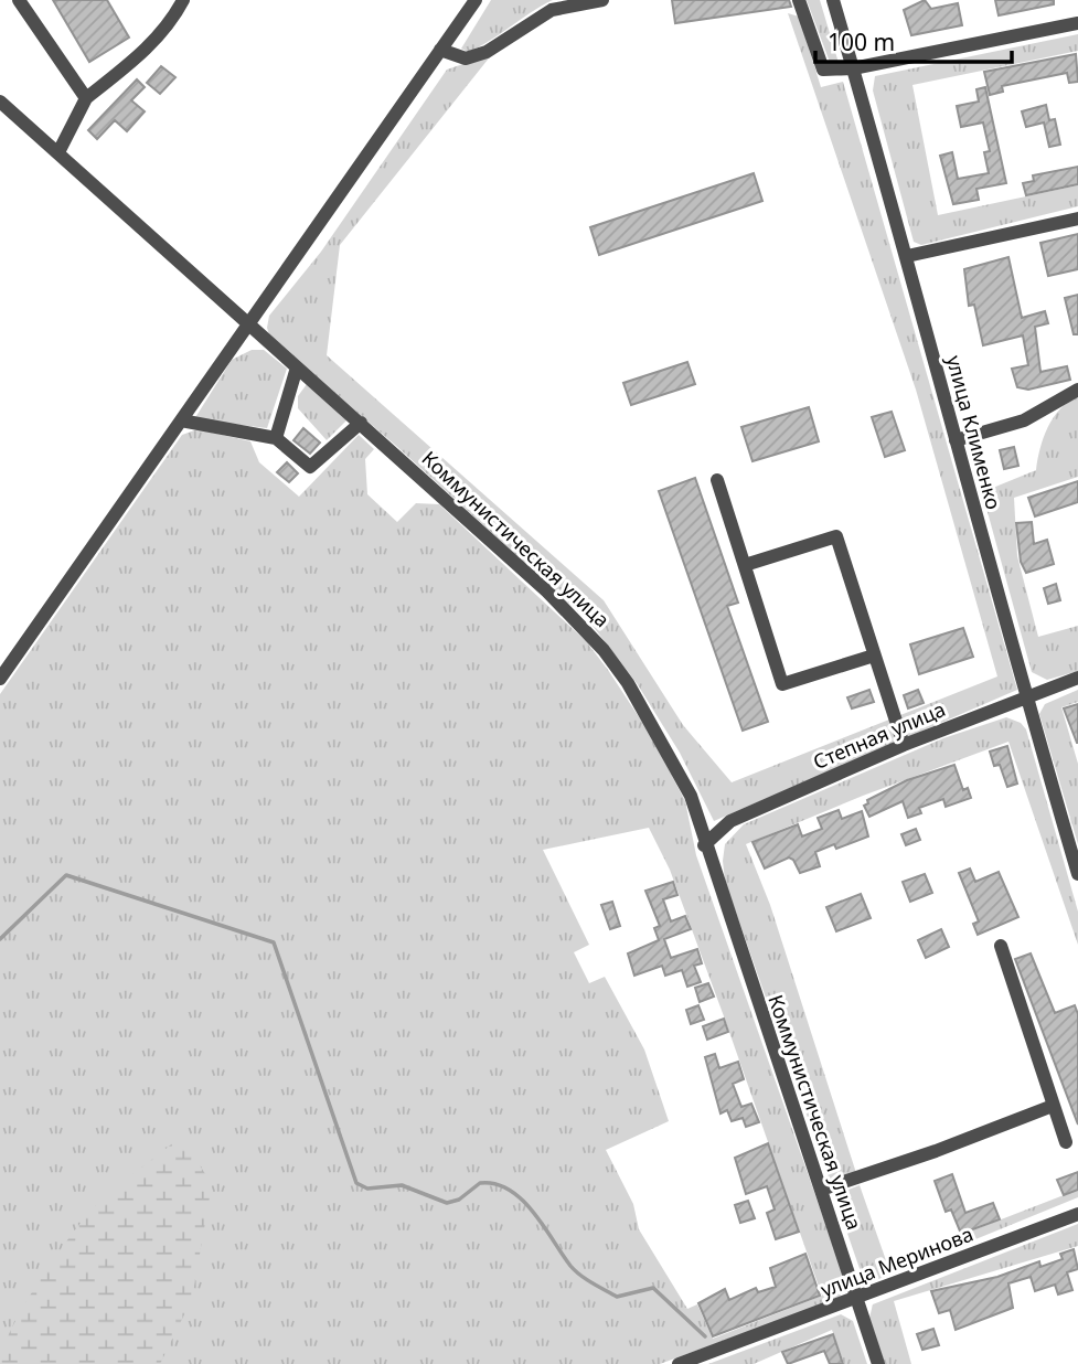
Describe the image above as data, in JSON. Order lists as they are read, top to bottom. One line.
{"streets":{"street":["улица Клименко","Коммунистическая улица","Степная улица","улица Меринова"]},"crossings":[["улица Клименко","Степная улица"],["Коммунистическая улица","Степная улица"],["Коммунистическая улица","улица Меринова"]],"scale_bar":"100 m"}
